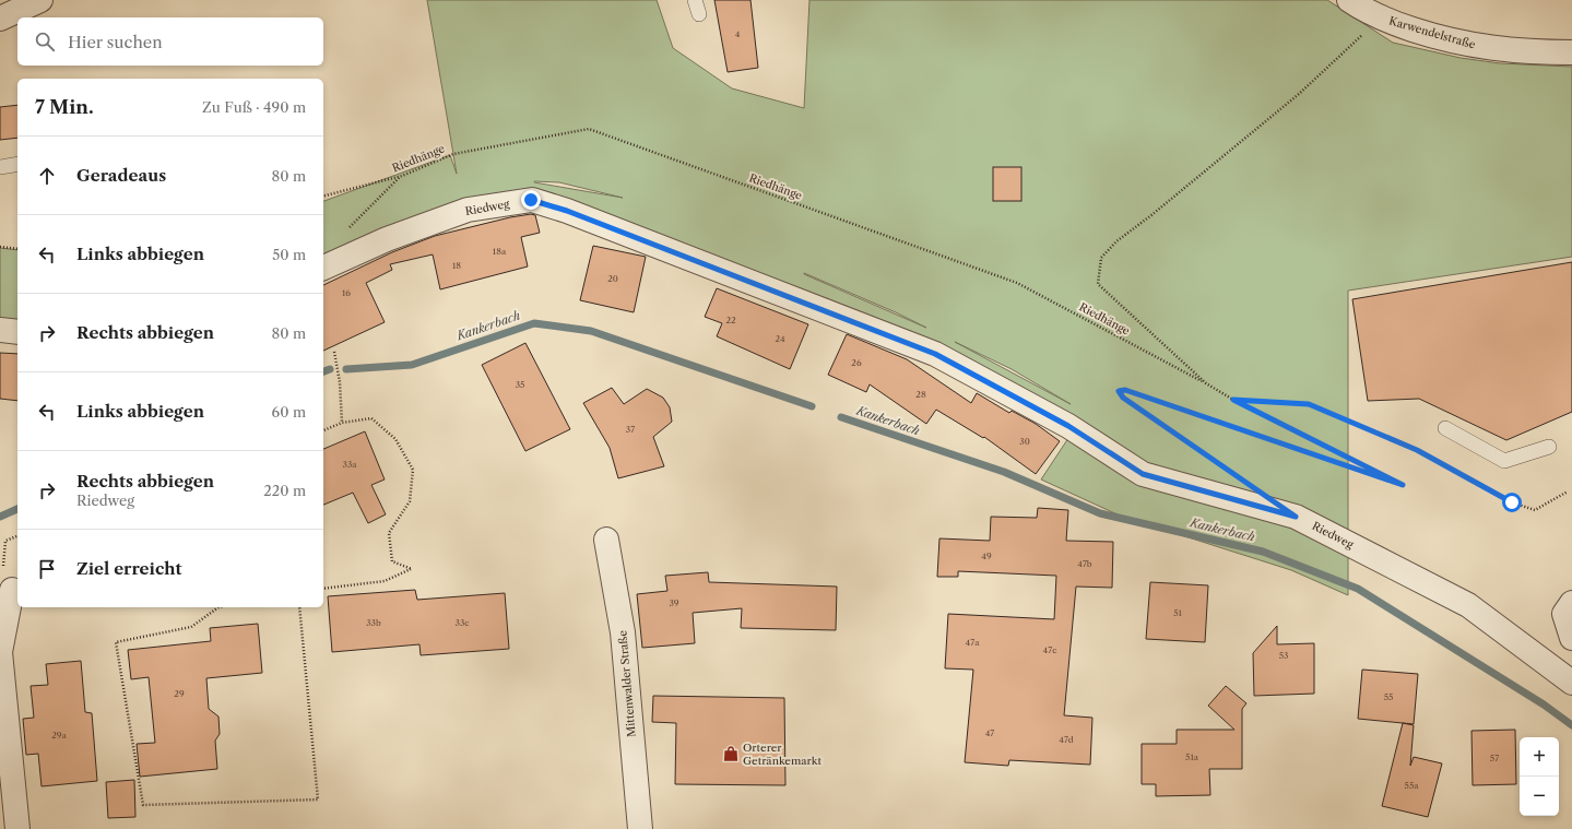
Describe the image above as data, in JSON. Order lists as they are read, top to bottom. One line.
{"streets":{"street":["Karwendelstraße","Riedweg","Mittenwalder Straße"],"path":["Riedhänge"]},"water":["Kankerbach"],"places":{"shop":["Orterer Getränkemarkt"]},"house_numbers":["4","18a","18","20","16","22","24","26","35","28","37","30","33a","49","47b","39","51","33b","33c","47a","47c","53","29","55","47","29a","47d","51a","57","55a"],"page":{"search":"Hier suchen","heading":["7 Min.","Zu Fuß · 490 m"],"list":[["Geradeaus","80 m"],["Links abbiegen","50 m"],["Rechts abbiegen","80 m"],["Links abbiegen","60 m"],["Rechts abbiegen","Riedweg","220 m"],"Ziel erreicht"],"map_buttons":["+","−"]}}
